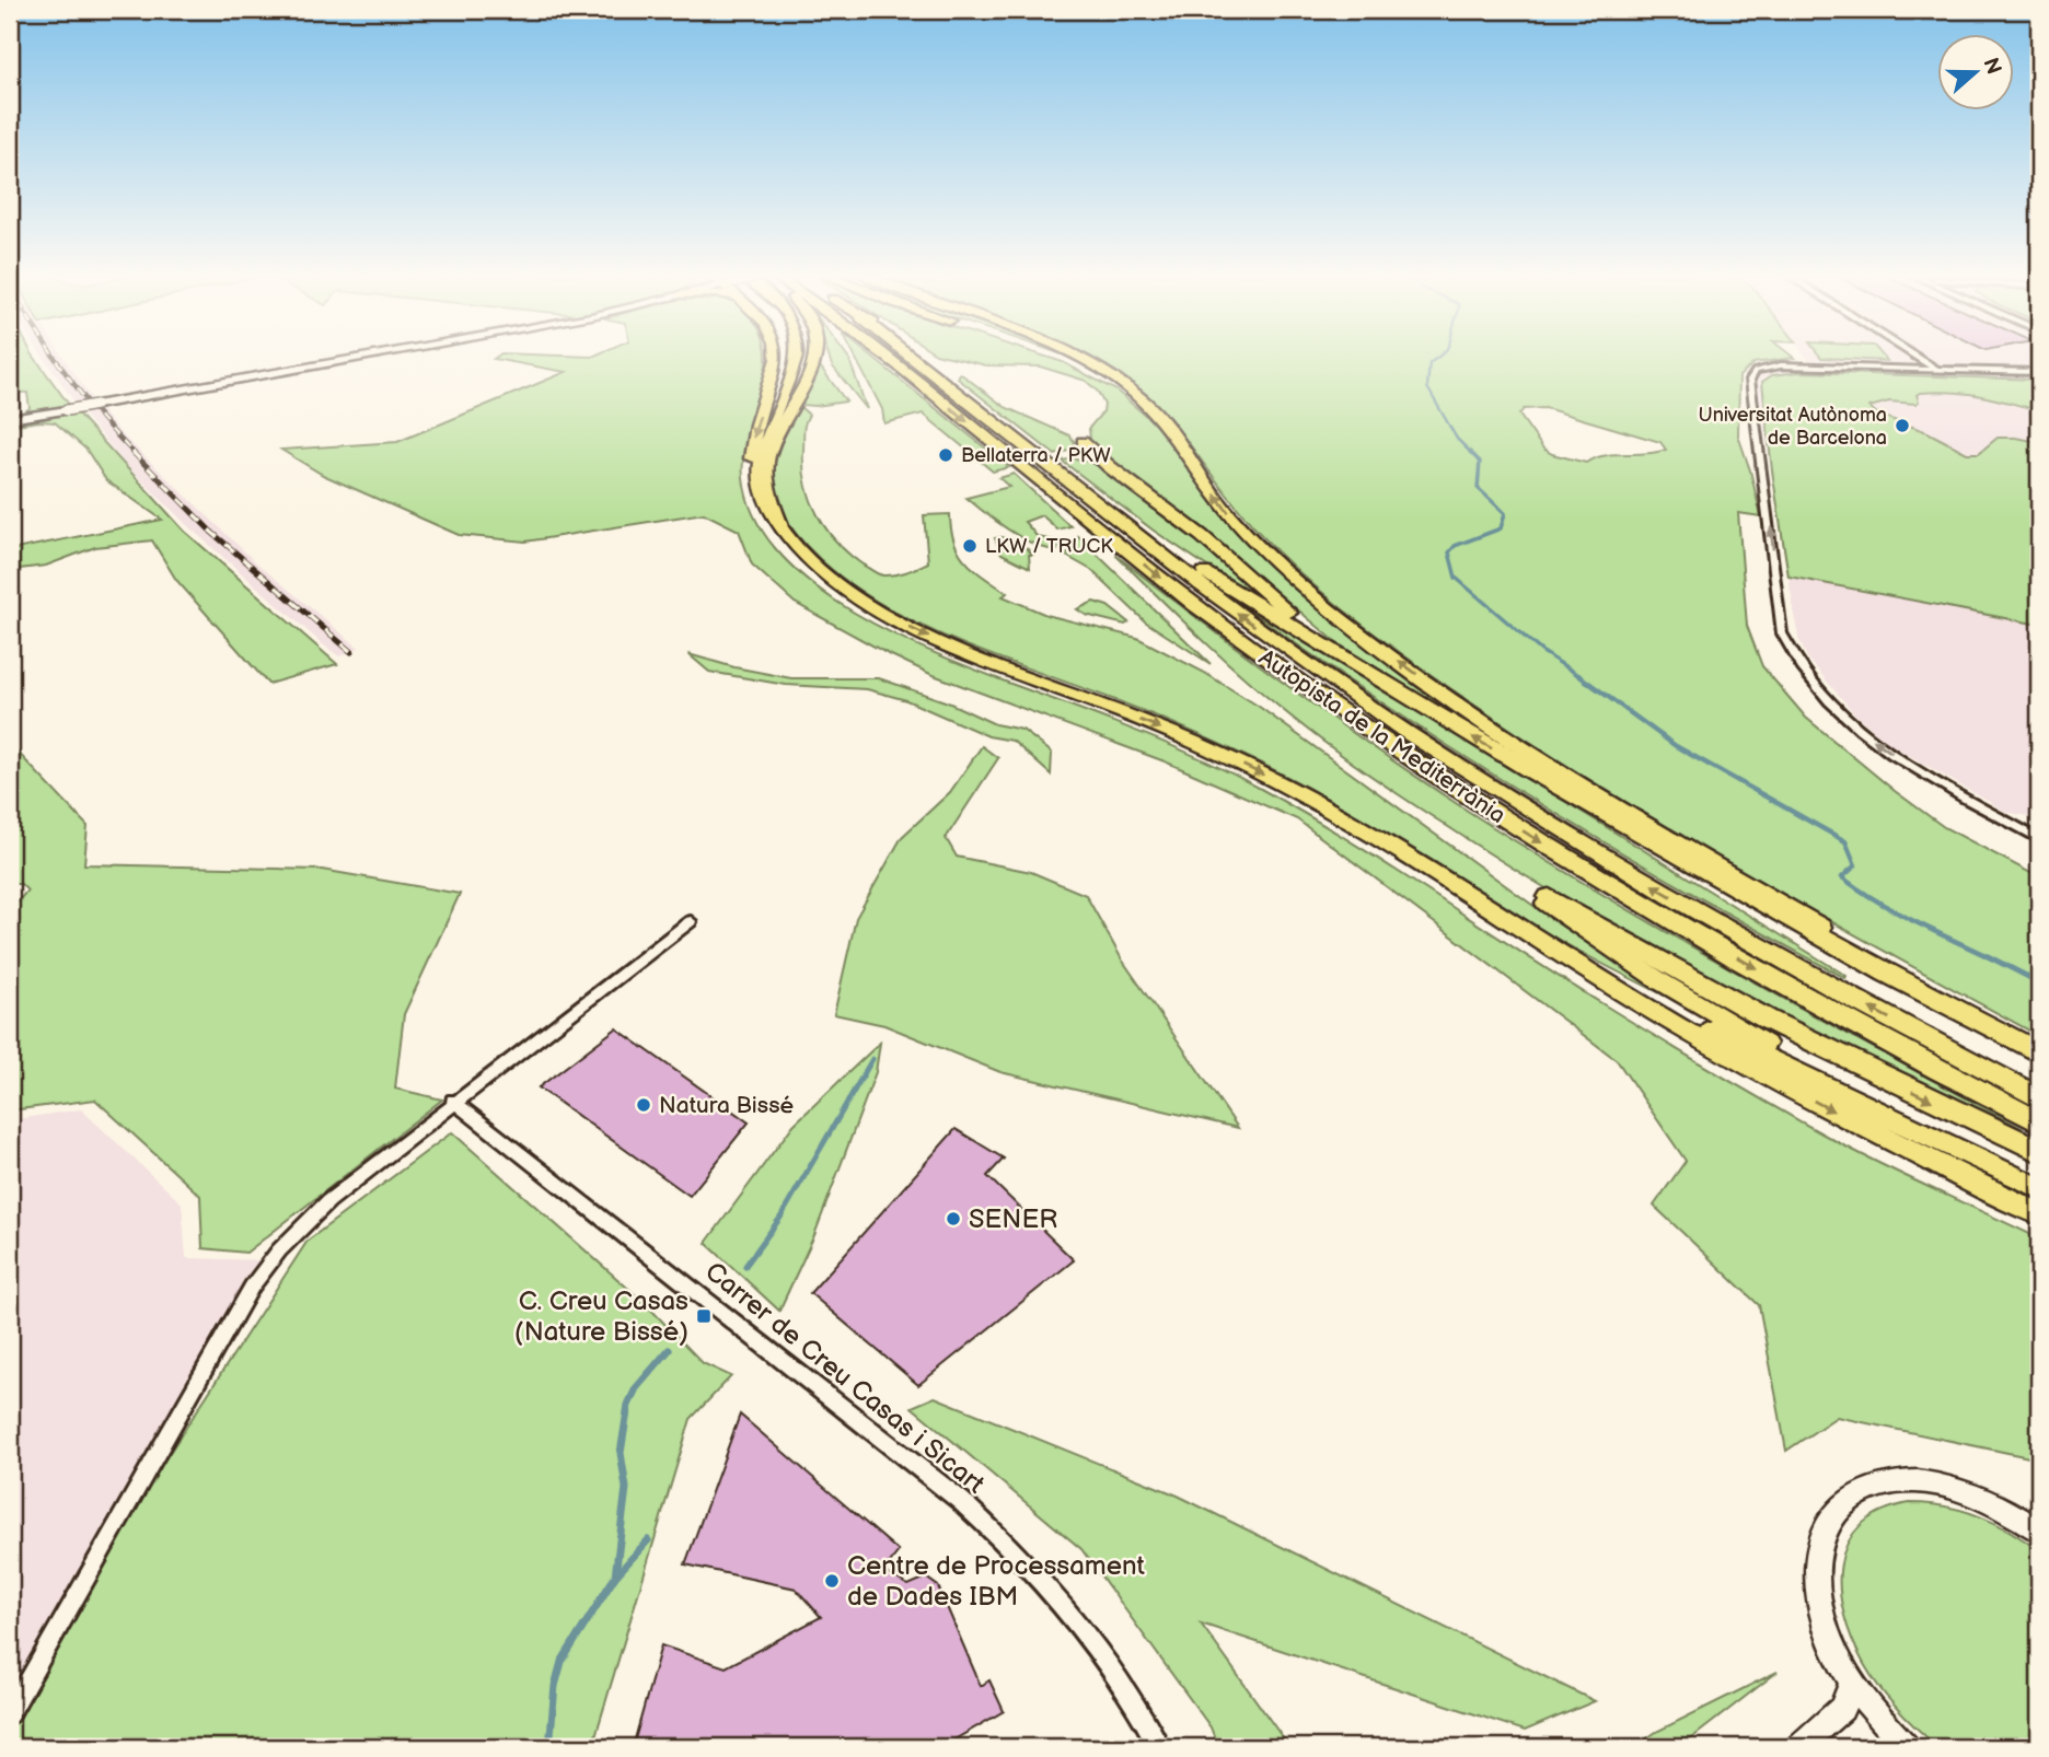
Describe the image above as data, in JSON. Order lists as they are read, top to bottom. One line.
{"streets":{"highway":["Autopista de la Mediterrània"],"street":["Carrer de Creu Casas i Sicart"]},"places":{"other":["Universitat Autònoma de Barcelona","Bellaterra / PKW","LKW / TRUCK","Natura Bissé","SENER","Centre de Processament de Dades IBM"],"transit":["C. Creu Casas (Nature Bissé)"]},"north":"right"}
